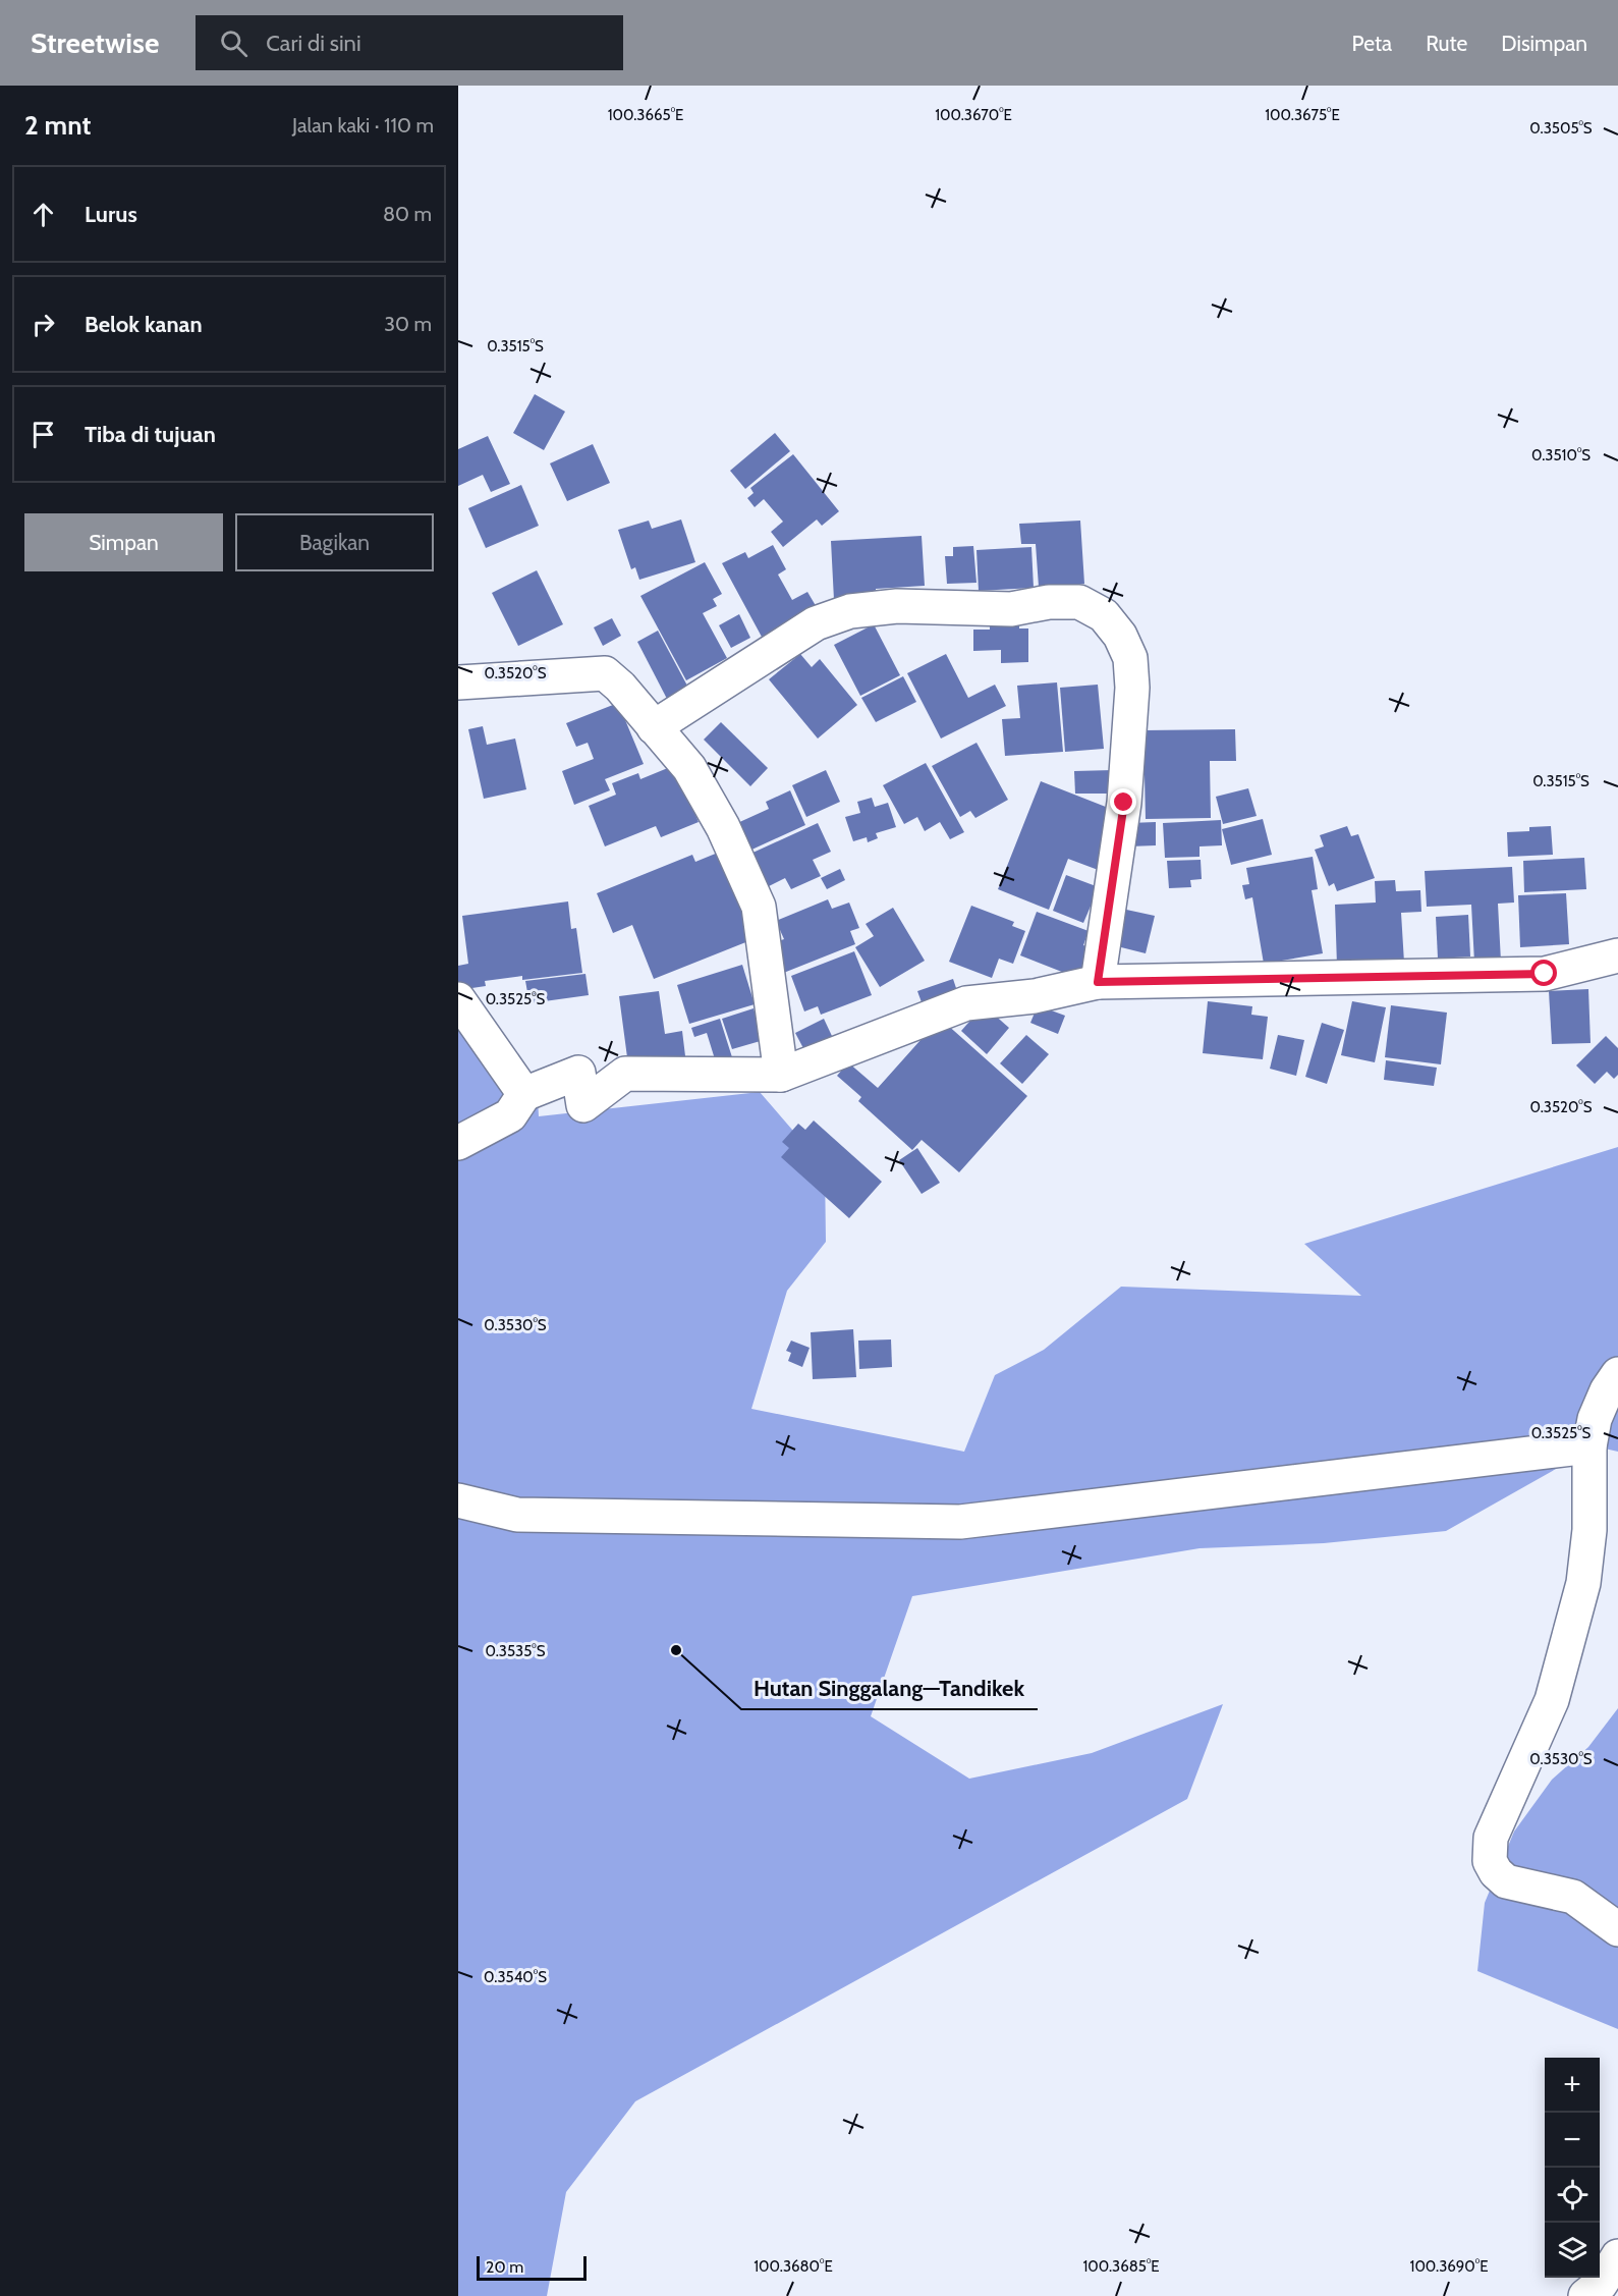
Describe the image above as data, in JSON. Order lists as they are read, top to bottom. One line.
{"places":["Hutan Singgalang—Tandikek"],"scale_bar":"20 m","page":{"header":"Streetwise","search":"Cari di sini","nav":["Peta","Rute","Disimpan"],"heading":["2 mnt","Jalan kaki · 110 m"],"list":[["Lurus","80 m"],["Belok kanan","30 m"],"Tiba di tujuan"],"buttons":["Simpan","Bagikan"],"map_buttons":["+","−"],"scale":"20 m"},"coordinates":["100.3665°E","100.3670°E","100.3675°E","0.3505°S","0.3515°S","0.3510°S","0.3520°S","0.3525°S","0.3530°S","0.3535°S","0.3540°S","100.3680°E","100.3685°E","100.3690°E"]}
